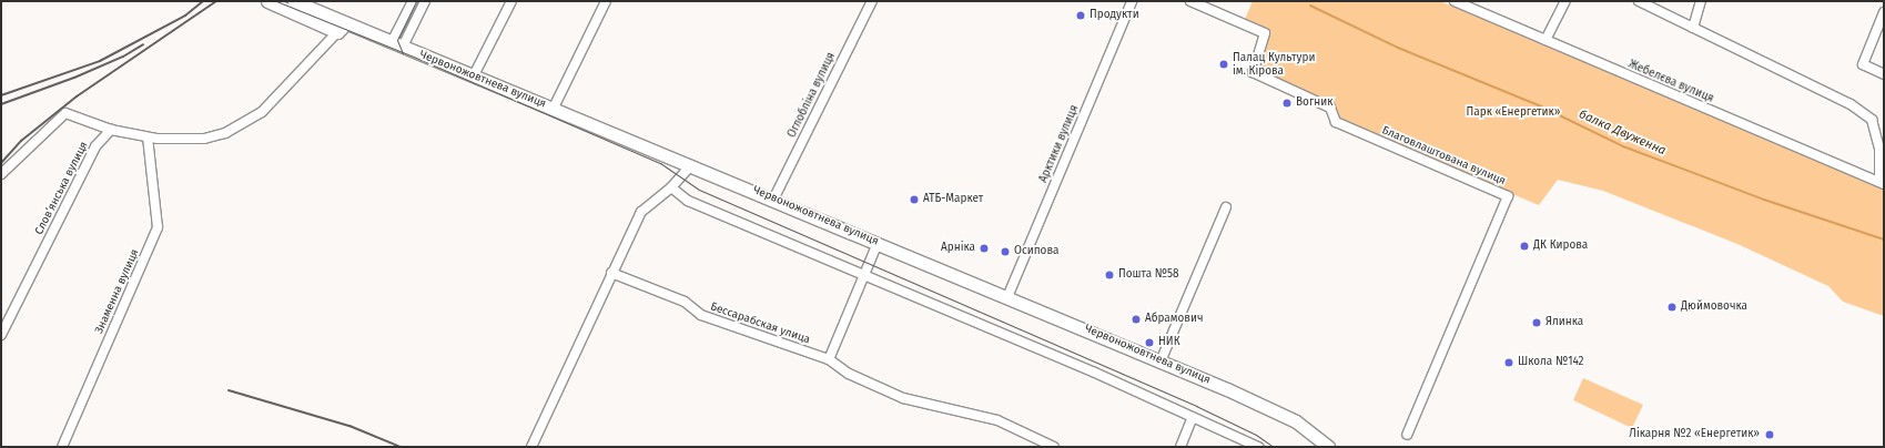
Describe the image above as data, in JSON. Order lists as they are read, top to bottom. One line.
{"streets":{"main road":["Червоножовтнева вулиця"],"street":["Жебелєва вулиця","Оглобліна вулиця","Арктики вулиця","Благовлаштована вулиця","Слов’янська вулиця","Знаменна вулиця","Бессарабская улица"]},"crossings":[["Червоножовтнева вулиця","Оглобліна вулиця"],["Червоножовтнева вулиця","Арктики вулиця"]],"water":["балка Двуженна"],"parks":["Парк «Енергетик»"],"places":["Продукти","Палац Культури ім. Кірова","Вогник","АТБ-Маркет","ДК Кирова","Арніка","Осипова","Пошта №58","Дюймовочка","Абрамович","Ялинка","НИК","Школа №142","Лікарня №2 «Енергетик»"]}
